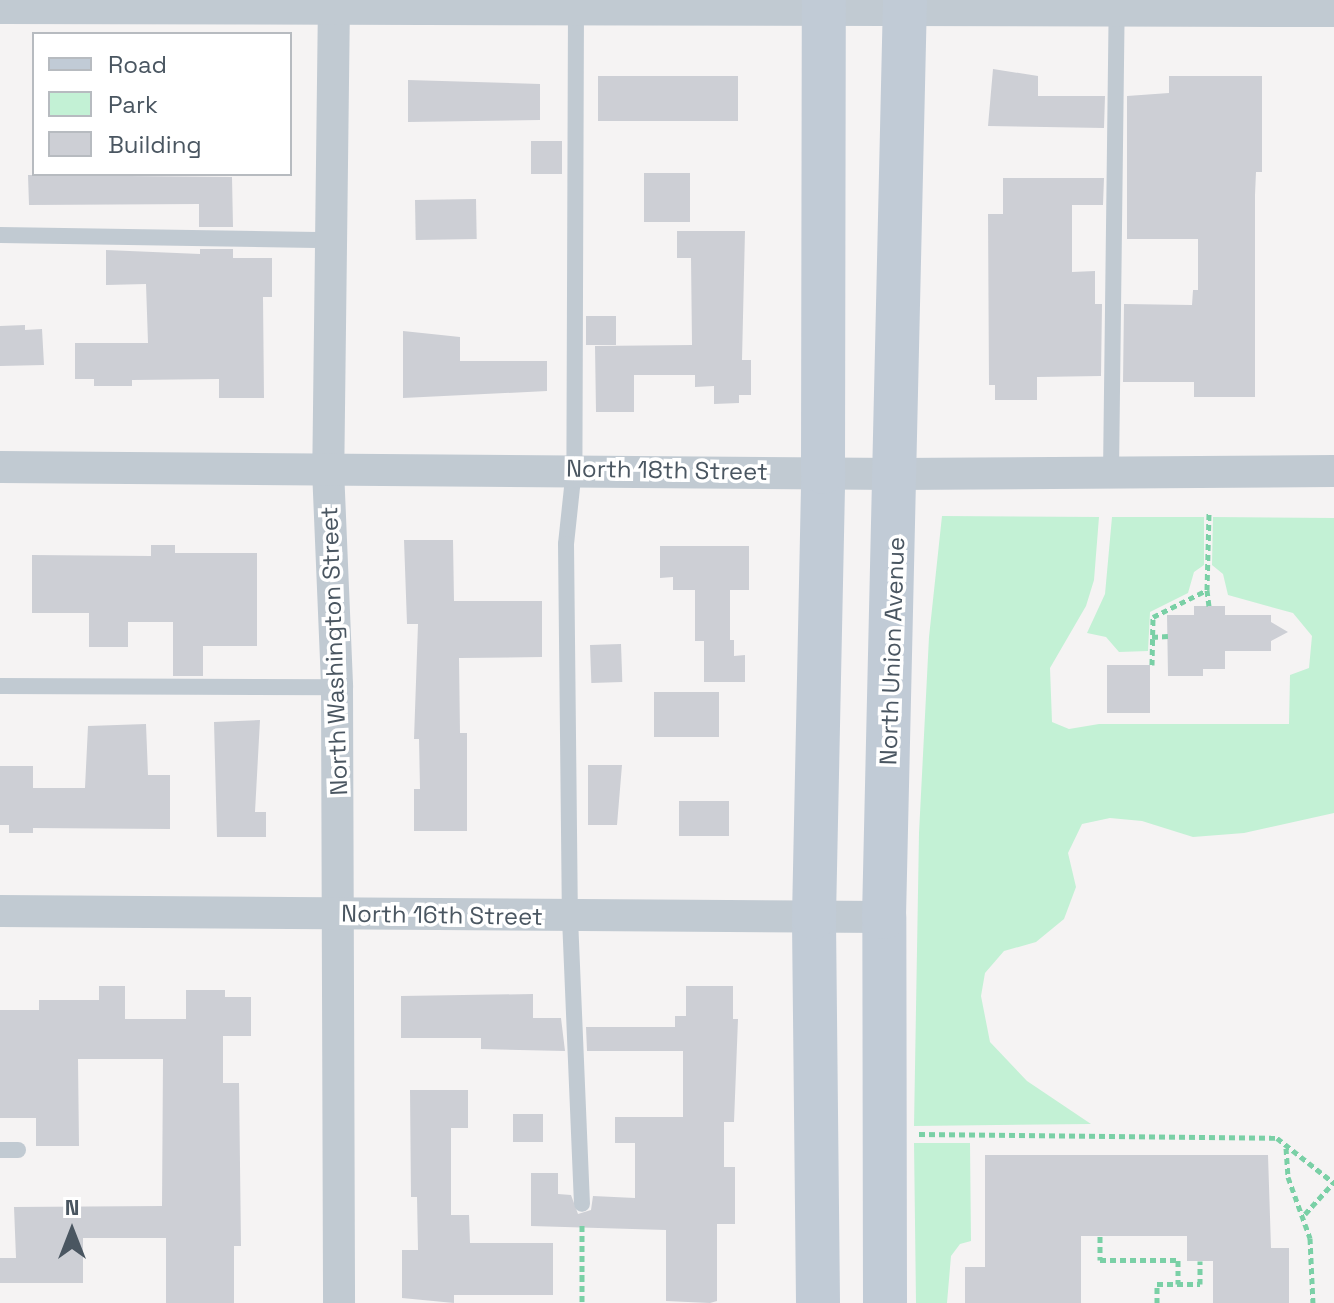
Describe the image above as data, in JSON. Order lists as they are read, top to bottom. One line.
{"streets":{"street":["North 18th Street","North Washington Street","North Union Avenue","North 16th Street"]},"crossings":[["North 18th Street","North Washington Street"],["North 18th Street","North Union Avenue"],["North Washington Street","North 16th Street"],["North Union Avenue","North 16th Street"]],"legend":["Road","Park","Building"],"north":"top"}
